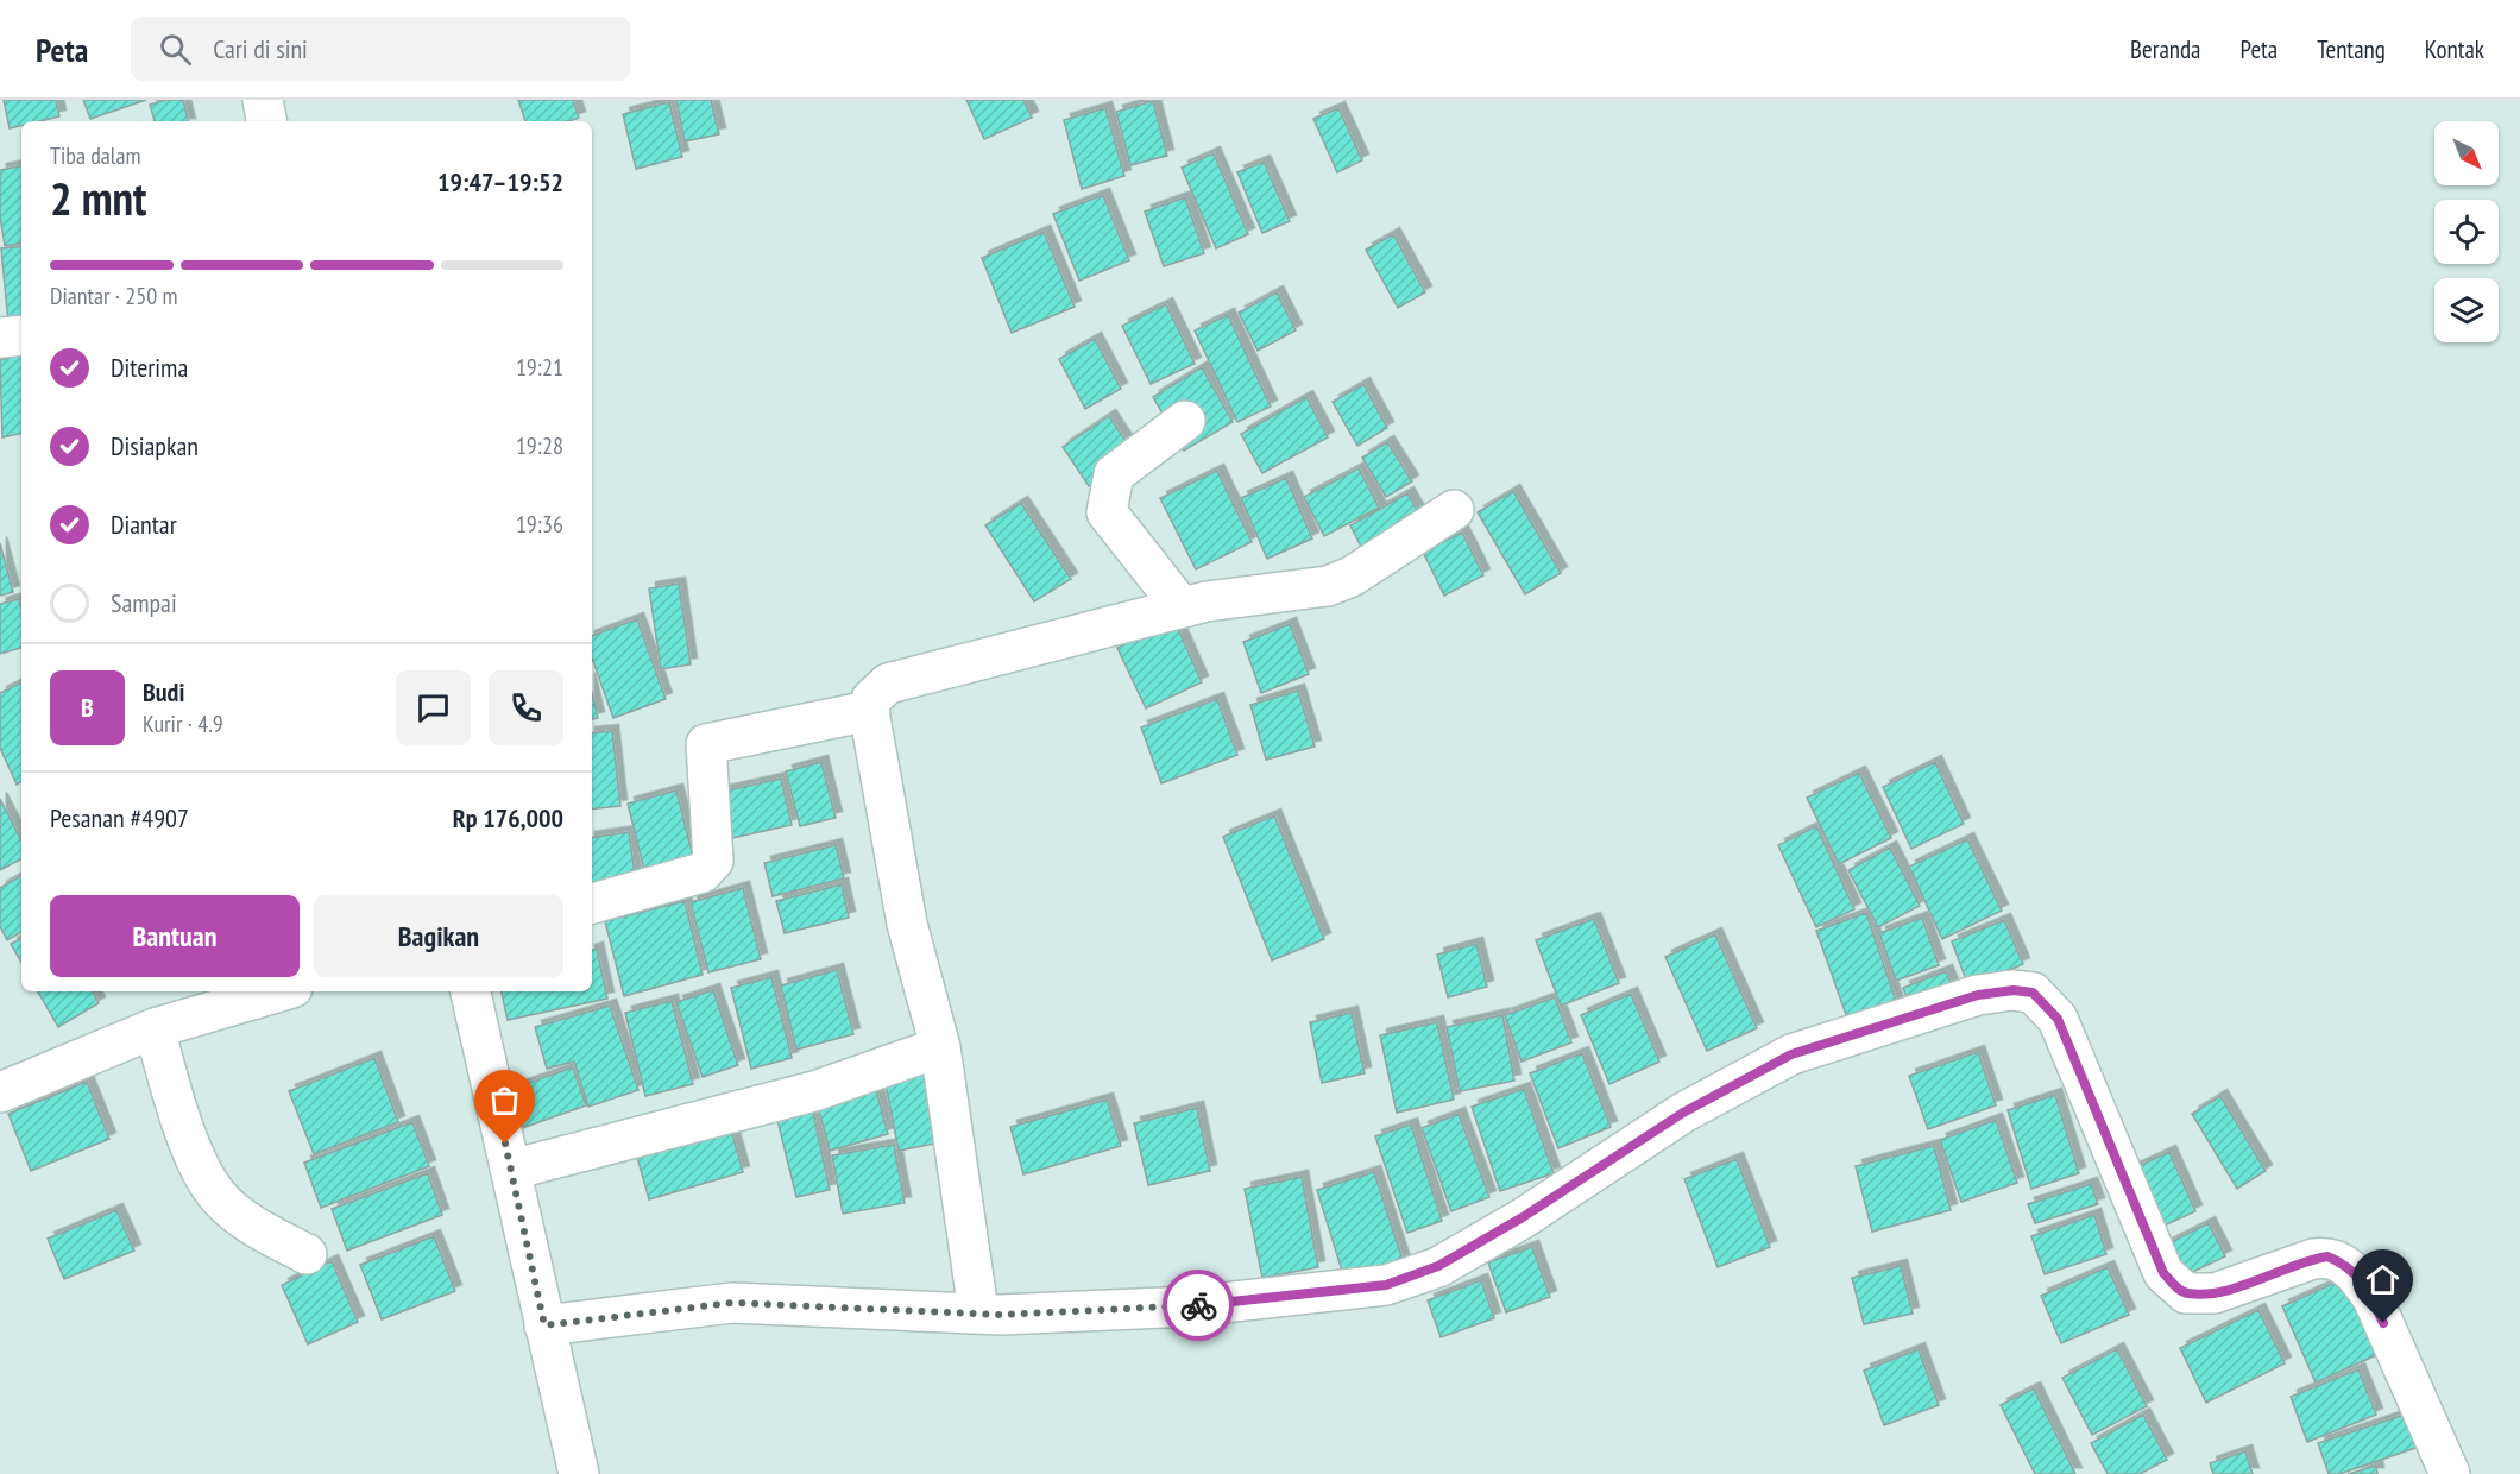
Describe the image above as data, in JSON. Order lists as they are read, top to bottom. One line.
{"north":"bottom right","page":{"header":"Peta","search":"Cari di sini","nav":["Beranda","Peta","Tentang","Kontak"],"heading":["2 mnt","Tiba dalam","19:47–19:52"],"panel":["Budi","Kurir · 4.9","Pesanan #4907","Rp 176,000"],"bar":"Diantar · 250 m","list":[["Diterima","19:21"],["Disiapkan","19:28"],["Diantar","19:36"],"Sampai"],"round":"B","buttons":["Bantuan","Bagikan"]}}
